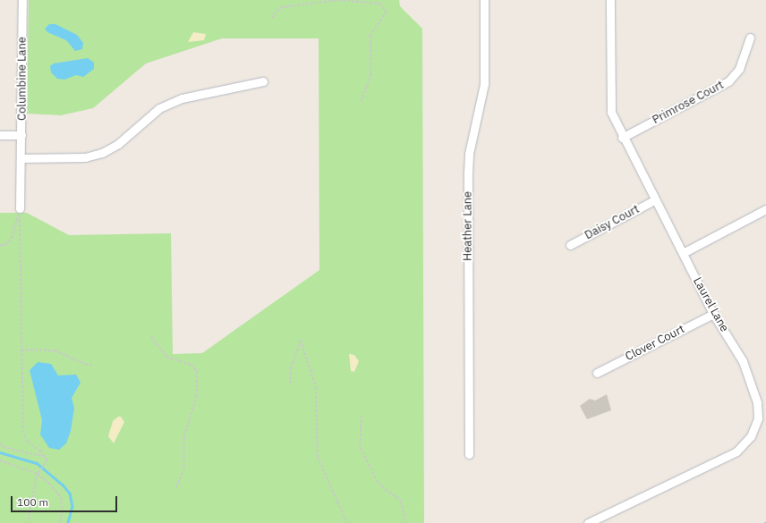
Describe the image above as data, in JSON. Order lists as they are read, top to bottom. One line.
{"streets":{"street":["Columbine Lane","Primrose Court","Daisy Court","Heather Lane","Laurel Lane","Clover Court"]},"crossings":[["Primrose Court","Laurel Lane"],["Daisy Court","Laurel Lane"],["Laurel Lane","Clover Court"]],"scale_bar":"100 m"}
